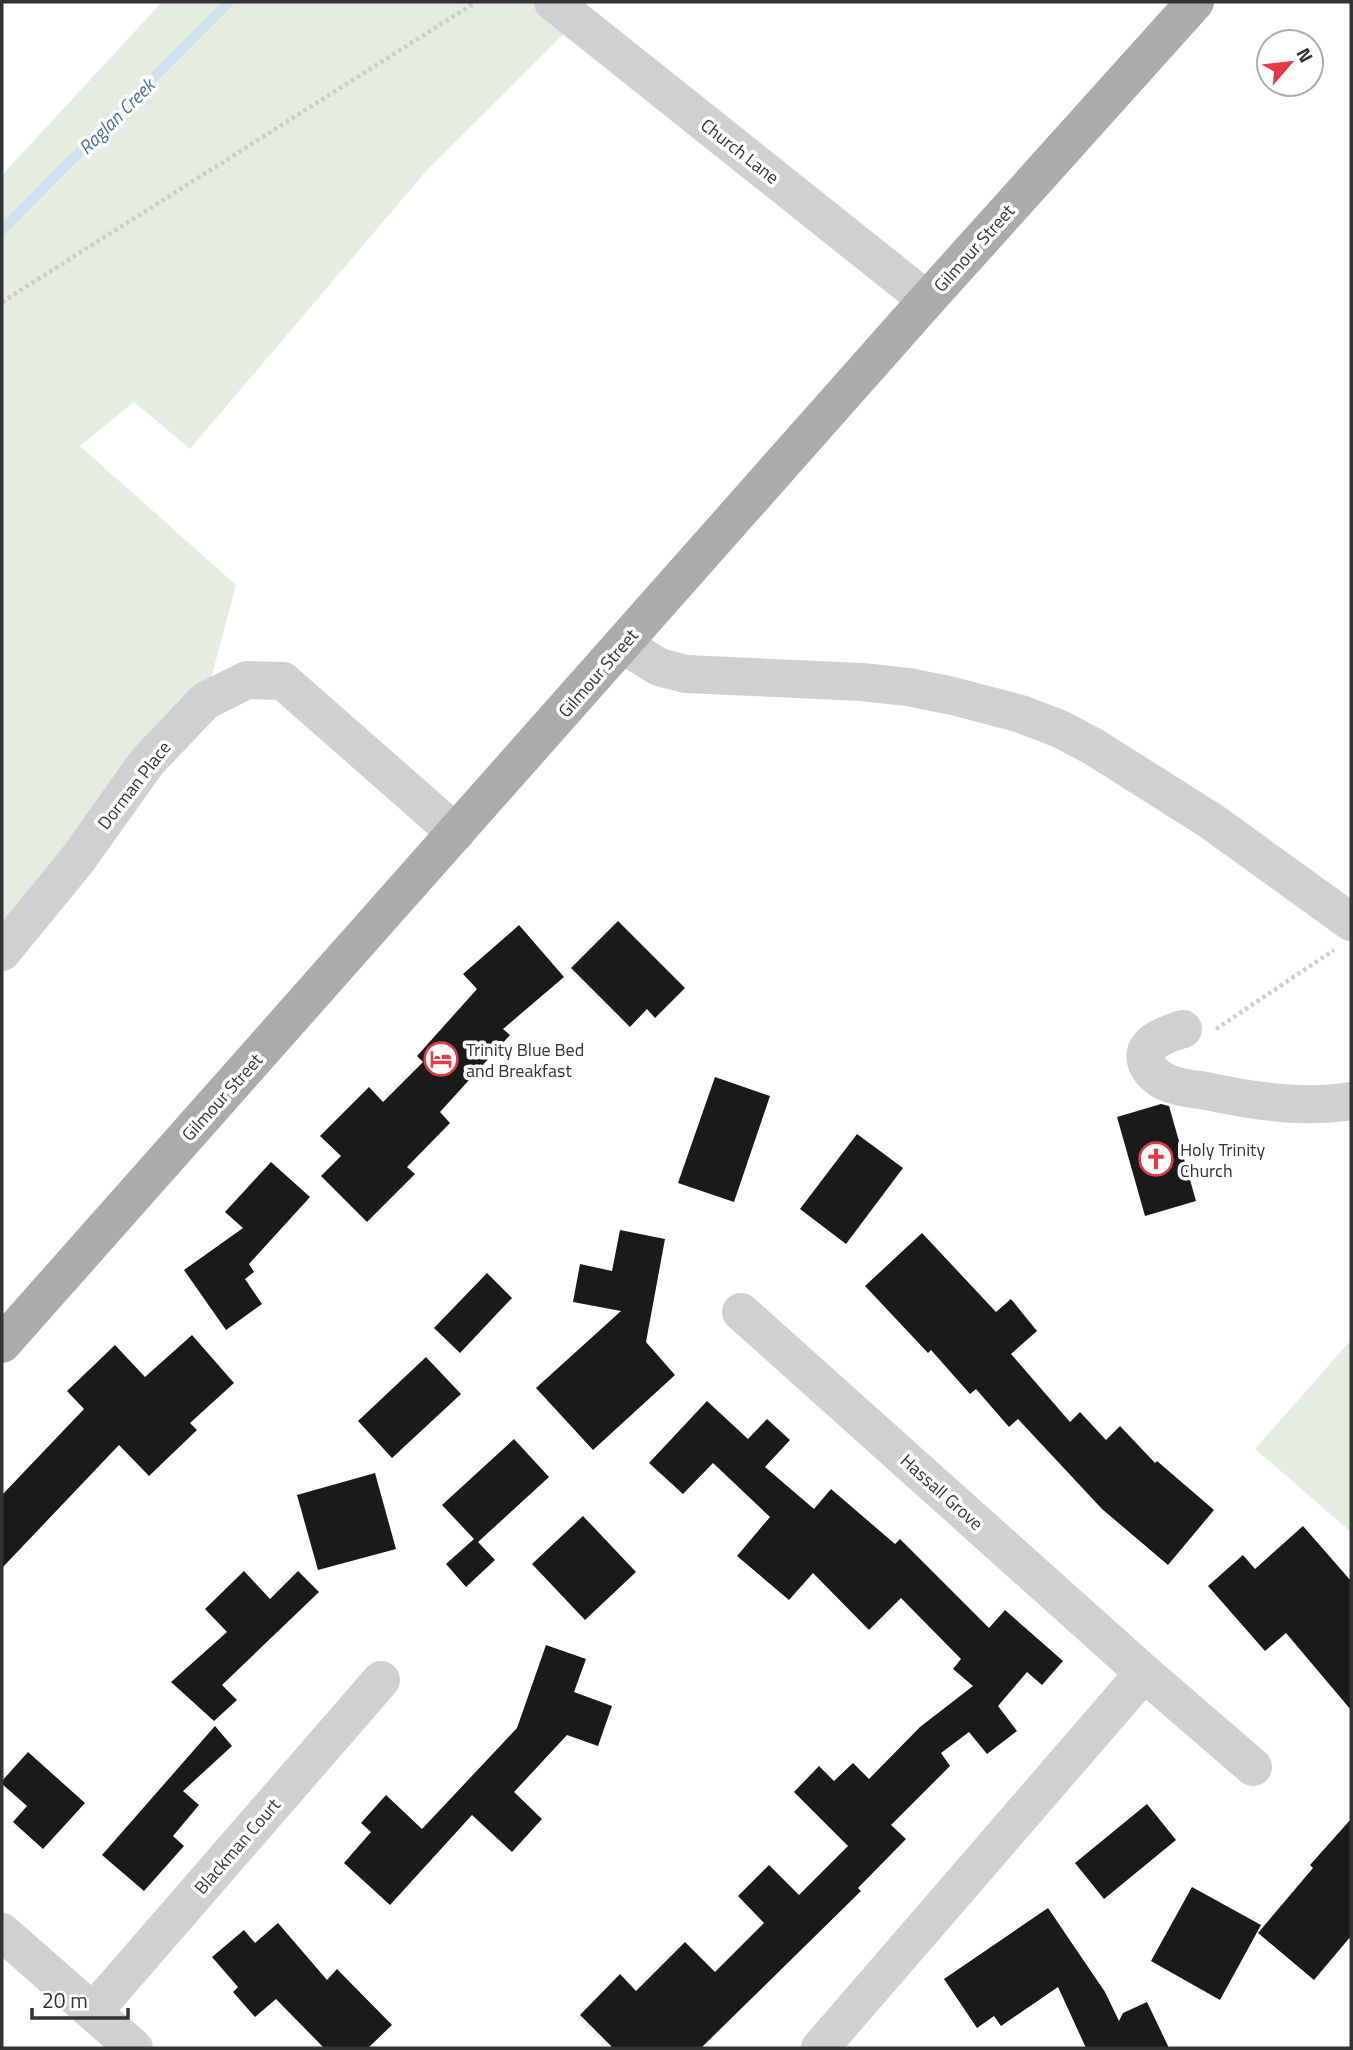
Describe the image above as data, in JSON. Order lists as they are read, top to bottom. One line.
{"streets":{"main road":["Gilmour Street"],"street":["Church Lane","Dorman Place","Hassall Grove","Blackman Court"]},"crossings":[["Church Lane","Gilmour Street"],["Gilmour Street","Dorman Place"]],"water":["Raglan Creek"],"places":{"hotel":["Trinity Blue Bed and Breakfast"],"church":["Holy Trinity Church"]},"scale_bar":"20 m","north":"top right"}
